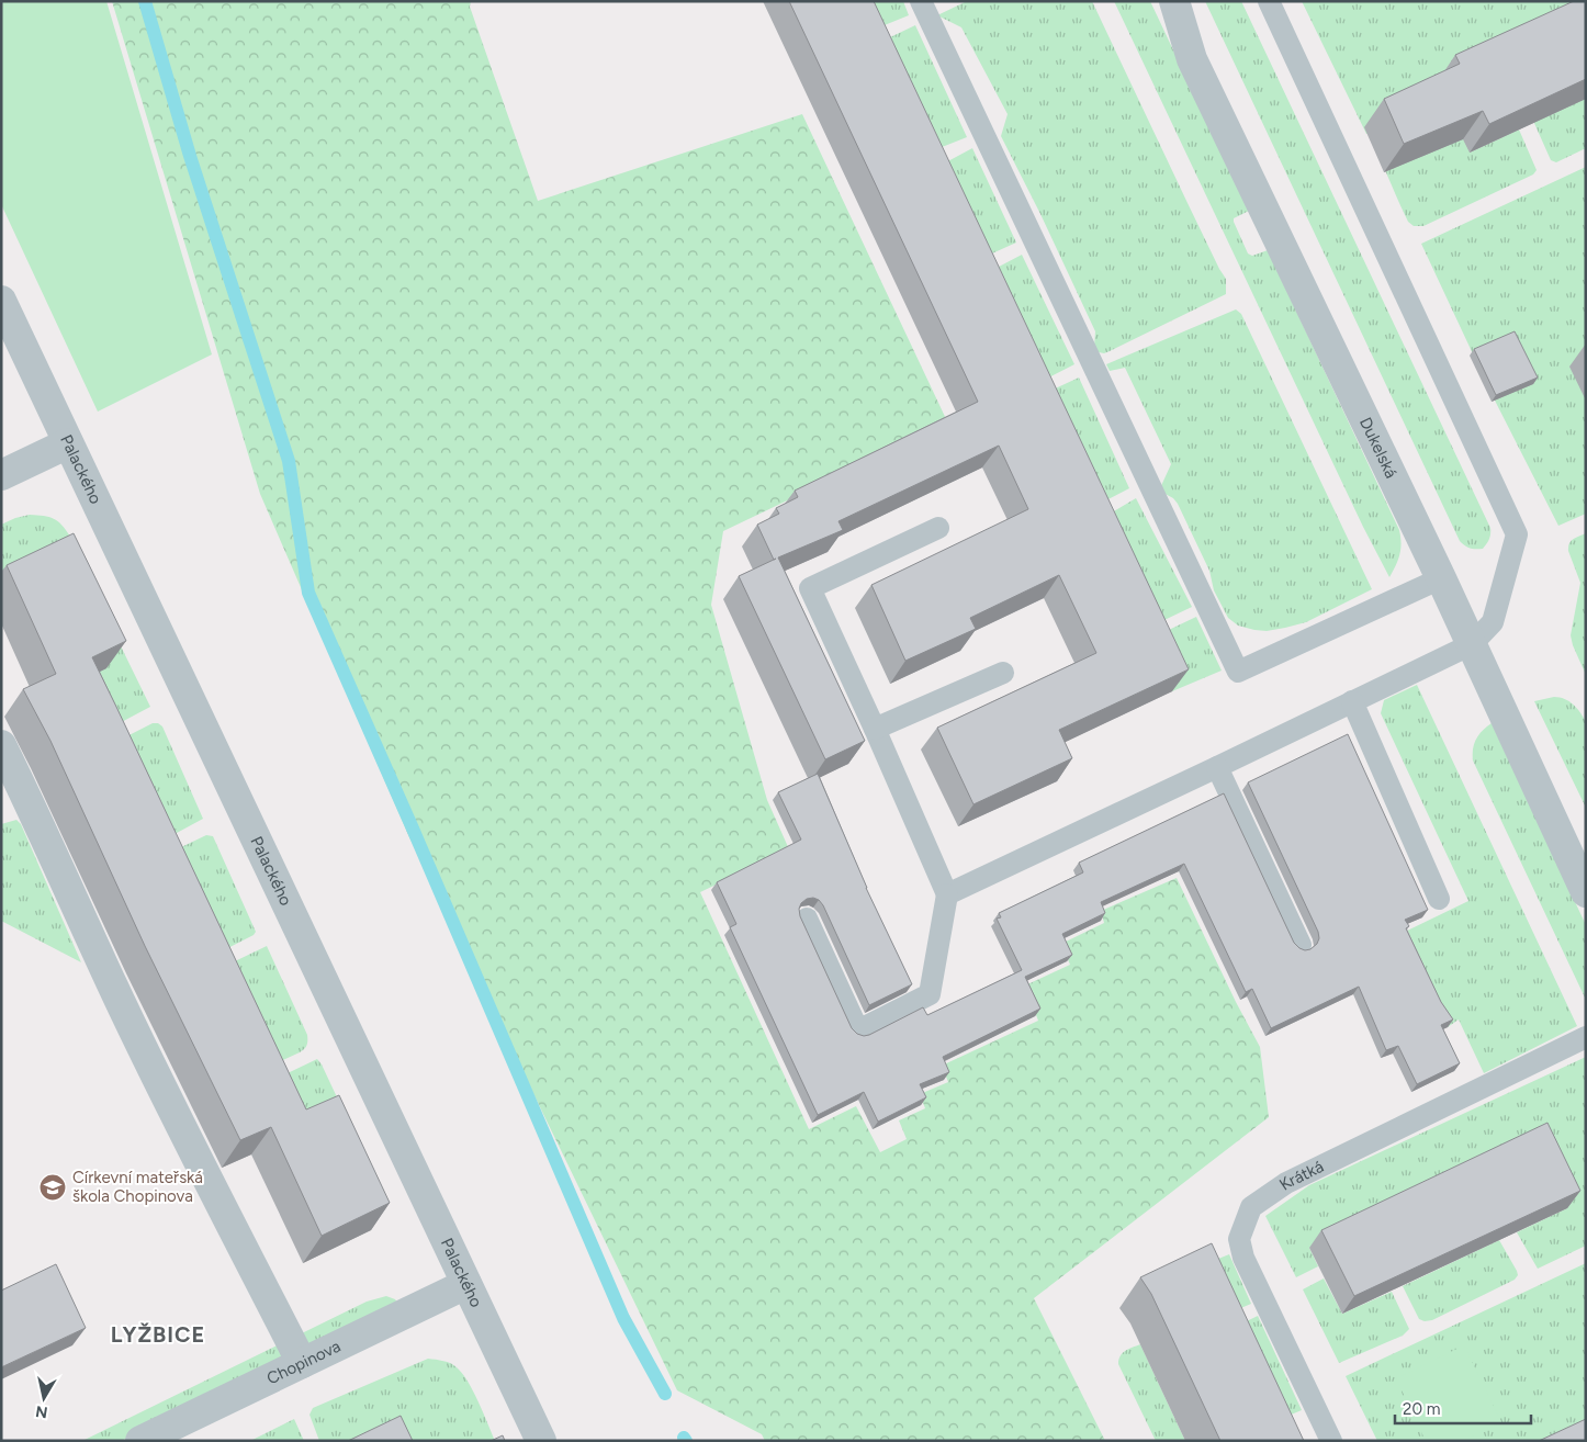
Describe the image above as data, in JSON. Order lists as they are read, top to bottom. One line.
{"streets":{"street":["Dukelská","Palackého","Chopinova"],"lane":["Krátká"]},"crossings":[["Palackého","Chopinova"]],"districts":["LYŽBICE"],"places":{"school or university":["Církevní mateřská škola Chopinova"]},"scale_bar":"20 m","north":"bottom"}
